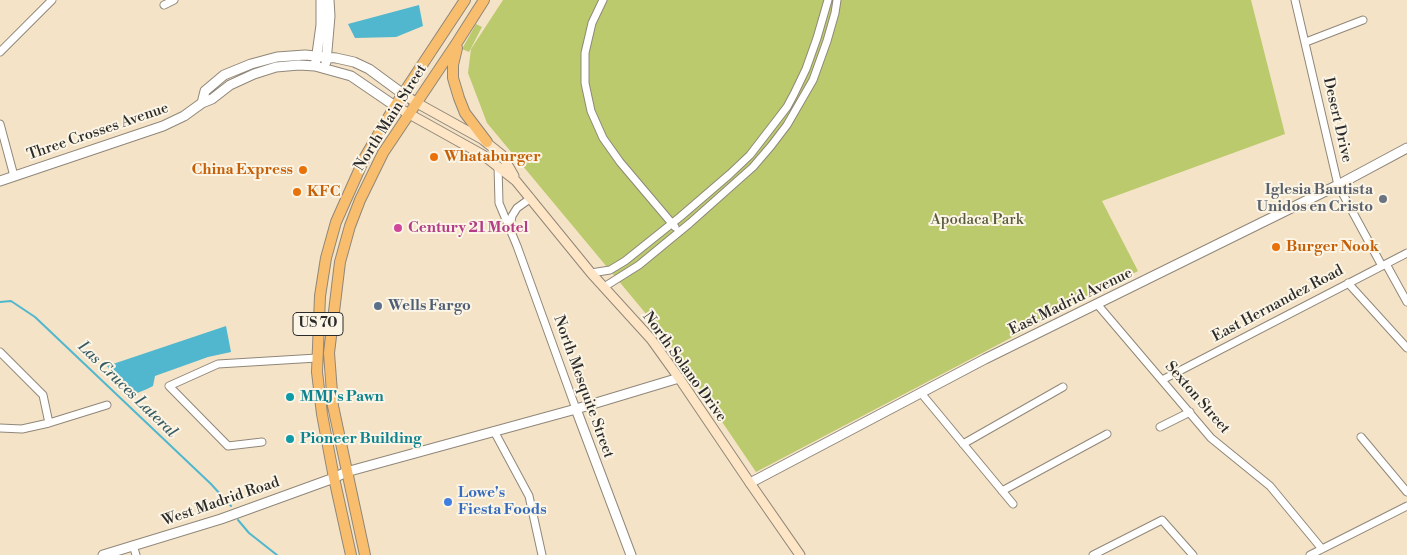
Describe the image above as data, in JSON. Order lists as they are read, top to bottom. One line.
{"streets":{"main road":["North Main Street","US 70","North Solano Drive"],"street":["Desert Drive","Three Crosses Avenue","East Madrid Avenue","East Hernandez Road","North Mesquite Street","Sexton Street","West Madrid Road"]},"crossings":[["North Main Street","Three Crosses Avenue"],["North Main Street","North Solano Drive"],["North Main Street","West Madrid Road"],["Desert Drive","East Madrid Avenue"],["Desert Drive","East Hernandez Road"],["Three Crosses Avenue","North Solano Drive"],["East Madrid Avenue","North Solano Drive"],["East Madrid Avenue","Sexton Street"],["East Hernandez Road","Sexton Street"],["North Solano Drive","North Mesquite Street"]],"water":["Las Cruces Lateral"],"parks":["Apodaca Park"],"places":["Whataburger","China Express","KFC","Iglesia Bautista Unidos en Cristo","Century 21 Motel","Burger Nook","Wells Fargo","MMJ's Pawn","Pioneer Building","Lowe's Fiesta Foods"]}
